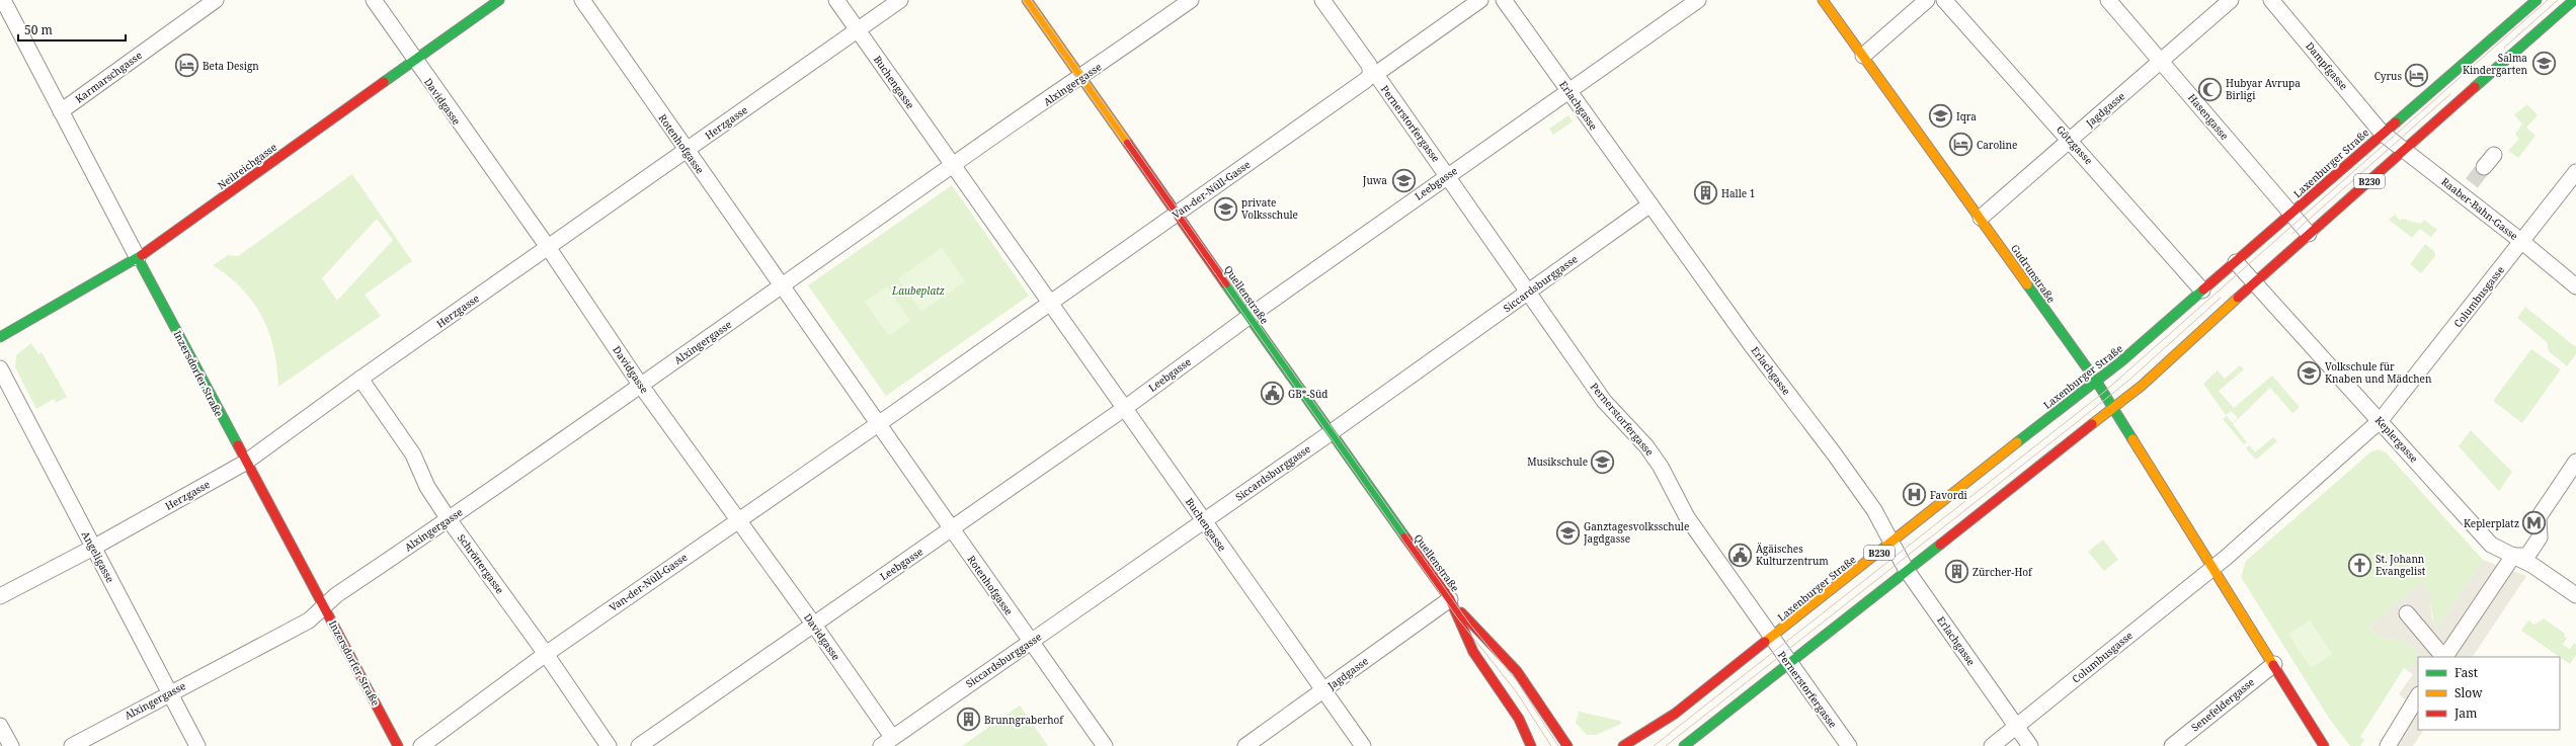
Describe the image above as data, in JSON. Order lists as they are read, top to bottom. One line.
{"streets":{"main road":["Laxenburger Straße","Neilreichgasse","B230","Gudrunstraße","Quellenstraße","Inzersdorfer Straße"],"street":["Dampfgasse","Karmarschgasse","Buchengasse","Alxingergasse","Davidgasse","Erlachgasse","Jagdgasse","Hasengasse","Herzgasse","Pernerstorfergasse","Rotenhofgasse","Götzgasse","Leebgasse","Van-der-Nüll-Gasse","Raaber-Bahn-Gasse","Siccardsburggasse","Columbusgasse","Keplergasse","Angeligasse","Schröttergasse","Senefeldergasse"]},"crossings":[["Dampfgasse","Laxenburger Straße"],["Dampfgasse","Raaber-Bahn-Gasse"],["Karmarschgasse","Inzersdorfer Straße"],["Buchengasse","Alxingergasse"],["Buchengasse","Jagdgasse"],["Buchengasse","Herzgasse"],["Buchengasse","Leebgasse"],["Buchengasse","Van-der-Nüll-Gasse"],["Buchengasse","Siccardsburggasse"],["Alxingergasse","Davidgasse"],["Alxingergasse","Rotenhofgasse"],["Alxingergasse","Quellenstraße"],["Alxingergasse","Inzersdorfer Straße"],["Alxingergasse","Angeligasse"],["Alxingergasse","Schröttergasse"],["Davidgasse","Herzgasse"],["Davidgasse","Neilreichgasse"],["Davidgasse","Leebgasse"],["Davidgasse","Van-der-Nüll-Gasse"],["Davidgasse","Siccardsburggasse"],["Erlachgasse","Laxenburger Straße"],["Erlachgasse","B230"],["Erlachgasse","Leebgasse"],["Erlachgasse","Siccardsburggasse"],["Erlachgasse","Columbusgasse"],["Jagdgasse","Hasengasse"],["Jagdgasse","Götzgasse"],["Jagdgasse","Gudrunstraße"],["Jagdgasse","Quellenstraße"],["Hasengasse","Laxenburger Straße"],["Hasengasse","B230"],["Herzgasse","Rotenhofgasse"],["Herzgasse","Inzersdorfer Straße"],["Herzgasse","Angeligasse"],["Herzgasse","Schröttergasse"],["Pernerstorfergasse","Laxenburger Straße"],["Pernerstorfergasse","B230"],["Pernerstorfergasse","Leebgasse"],["Pernerstorfergasse","Van-der-Nüll-Gasse"],["Pernerstorfergasse","Siccardsburggasse"],["Rotenhofgasse","Leebgasse"],["Rotenhofgasse","Van-der-Nüll-Gasse"],["Rotenhofgasse","Siccardsburggasse"],["Götzgasse","Laxenburger Straße"],["Laxenburger Straße","Raaber-Bahn-Gasse"],["Laxenburger Straße","Gudrunstraße"],["Laxenburger Straße","Keplergasse"],["Neilreichgasse","Inzersdorfer Straße"],["B230","Raaber-Bahn-Gasse"],["B230","Gudrunstraße"],["B230","Keplergasse"],["Leebgasse","Quellenstraße"],["Van-der-Nüll-Gasse","Quellenstraße"],["Van-der-Nüll-Gasse","Schröttergasse"],["Raaber-Bahn-Gasse","Columbusgasse"],["Gudrunstraße","Columbusgasse"],["Siccardsburggasse","Quellenstraße"],["Columbusgasse","Keplergasse"]],"parks":["Laubeplatz"],"places":{"school or university":["Salma Kindergarten","Iqra","Juwa","private Volksschule","Volkschule für Knaben und Mädchen","Musikschule","Ganztagesvolksschule Jagdgasse"],"hotel":["Beta Design","Cyrus","Caroline"],"mosque":["Hubyar Avrupa Birligi"],"building":["Halle 1","Zürcher-Hof","Brunngraberhof"],"public building":["GB*-Süd","Ägäisches Kulturzentrum"],"hospital":["Favordi"],"metro station":["Keplerplatz"],"church":["St. Johann Evangelist"]},"legend":["Fast","Slow","Jam"],"scale_bar":"50 m"}
